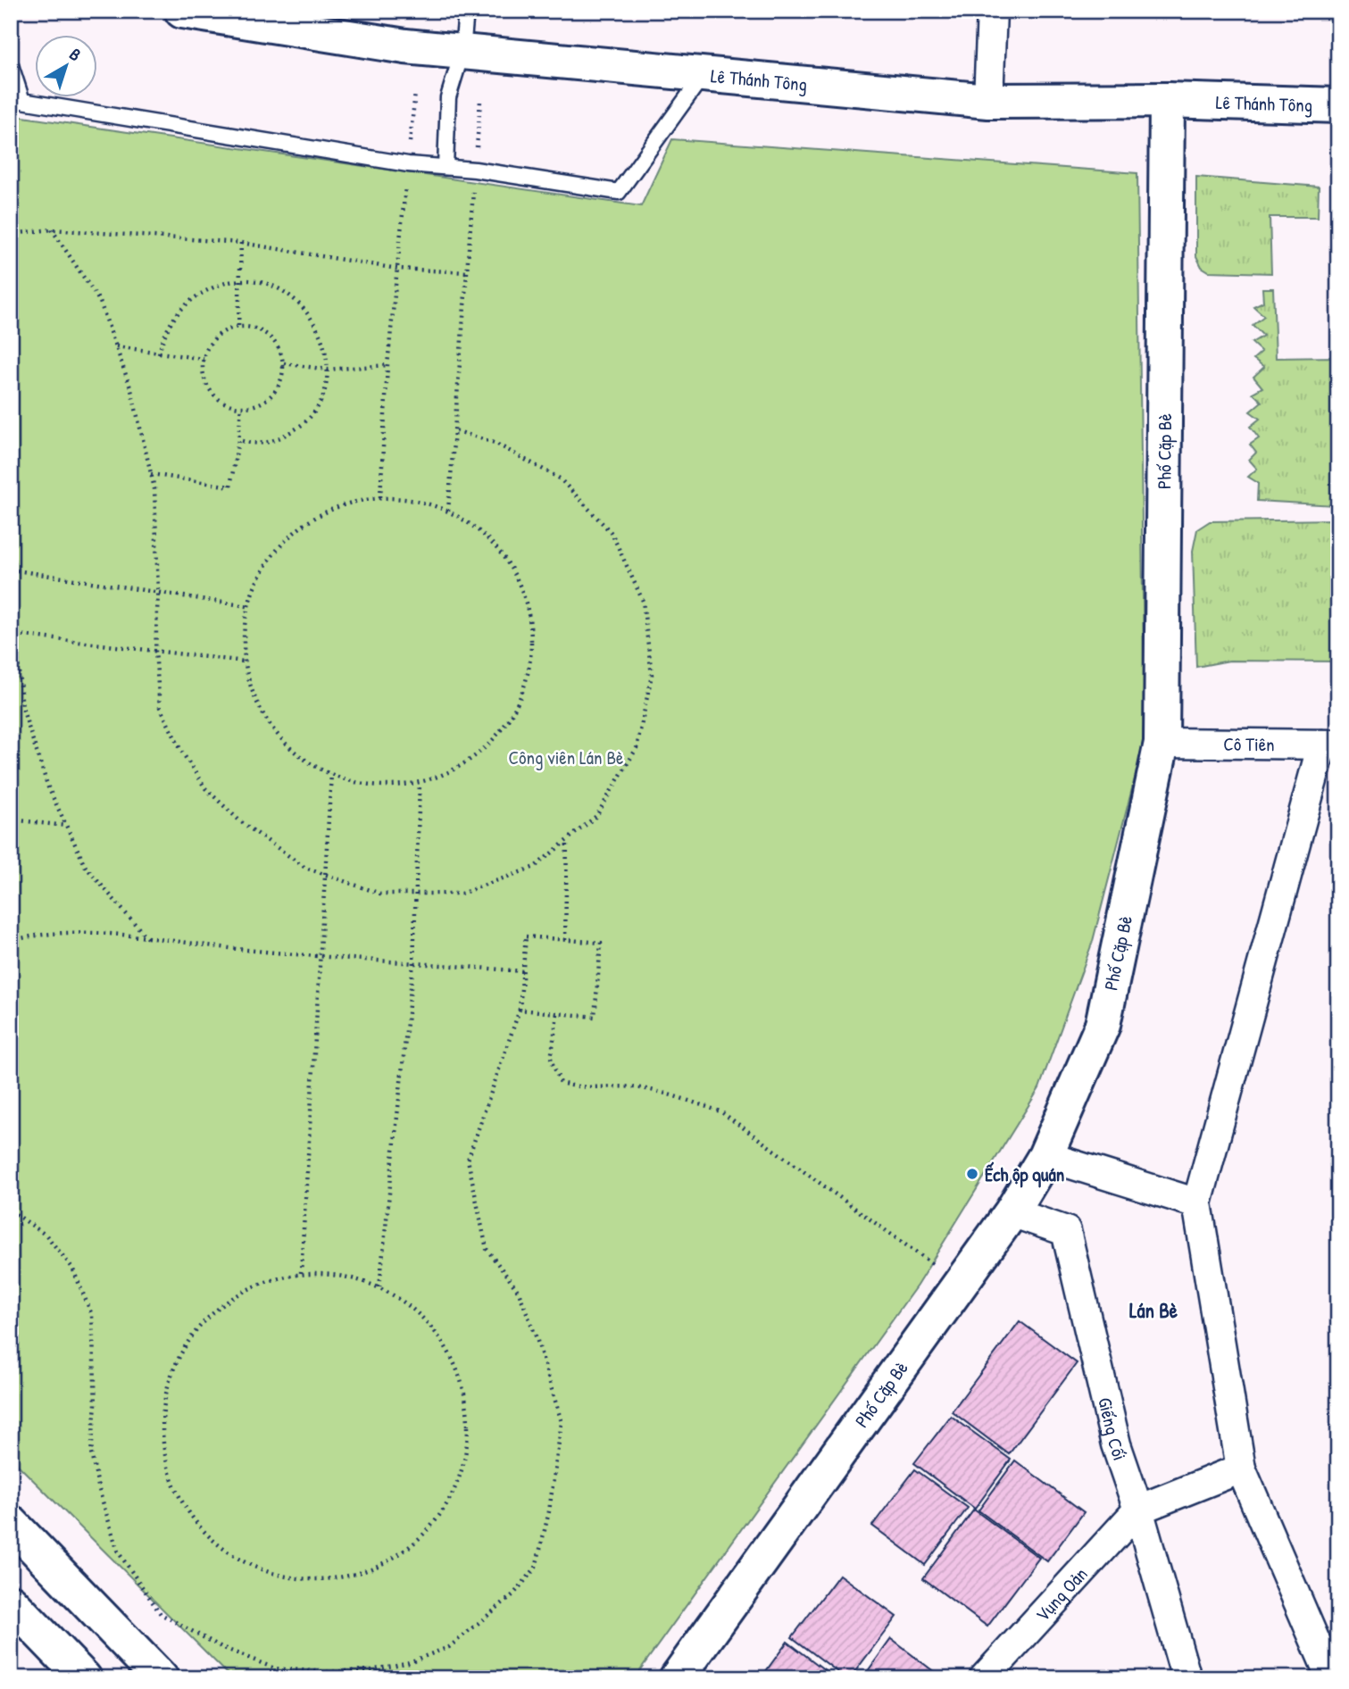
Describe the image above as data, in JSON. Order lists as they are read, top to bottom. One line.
{"streets":{"street":["Lê Thánh Tông","Phố Cặp Bè","Cô Tiên","Giếng Cối","Vụng Oản"]},"crossings":[["Lê Thánh Tông","Phố Cặp Bè"],["Phố Cặp Bè","Cô Tiên"],["Phố Cặp Bè","Giếng Cối"],["Giếng Cối","Vụng Oản"]],"districts":["Lán Bè"],"parks":["Công viên Lán Bè"],"places":["Ếch ộp quán"],"north":"top right"}
